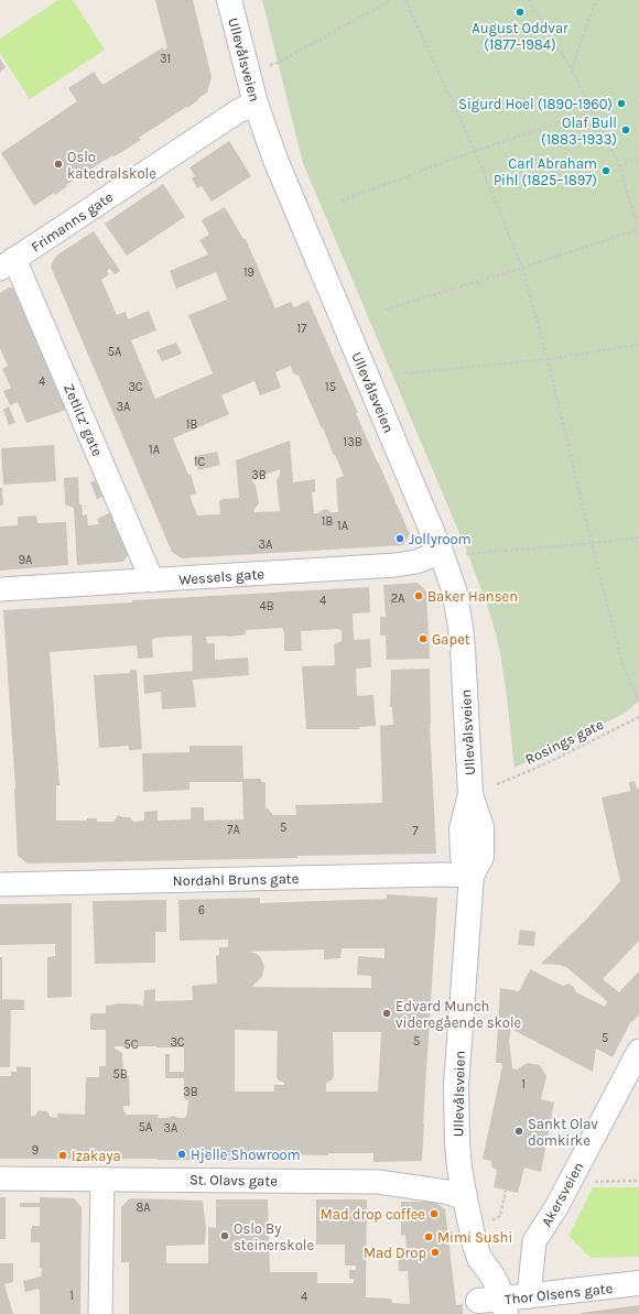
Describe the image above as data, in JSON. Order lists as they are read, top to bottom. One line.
{"streets":{"main road":["Ullevålsveien","Thor Olsens gate"],"street":["Frimanns gate","Zetlitz’ gate","Wessels gate","Nordahl Bruns gate","St. Olavs gate","Akersveien"],"path":["Rosings gate"]},"crossings":[["Ullevålsveien","Frimanns gate"],["Ullevålsveien","Wessels gate"],["Ullevålsveien","Nordahl Bruns gate"],["Ullevålsveien","St. Olavs gate"],["Frimanns gate","Zetlitz’ gate"],["Zetlitz’ gate","Wessels gate"],["Akersveien","Thor Olsens gate"]],"places":["August Oddvar (1877-1984)","Sigurd Hoel (1890-1960)","Olaf Bull (1883-1933)","Oslo katedralskole","Carl Abraham Pihl (1825–1897)","Jollyroom","Baker Hansen","Gapet","Edvard Munch videregående skole","Sankt Olav domkirke","Hjelle Showroom","Izakaya","Mad drop coffee","Oslo By steinerskole","Mimi Sushi","Mad Drop"],"house_numbers":["31","19","17","5A","4","3C","15","3A","1B","13B","1A","1C","3B","1B","1A","3A","9A","2A","4","4B","5","7A","7","6","5","5","3C","5C","5B","1","3B","5A","3A","9","8A","1","4"]}
